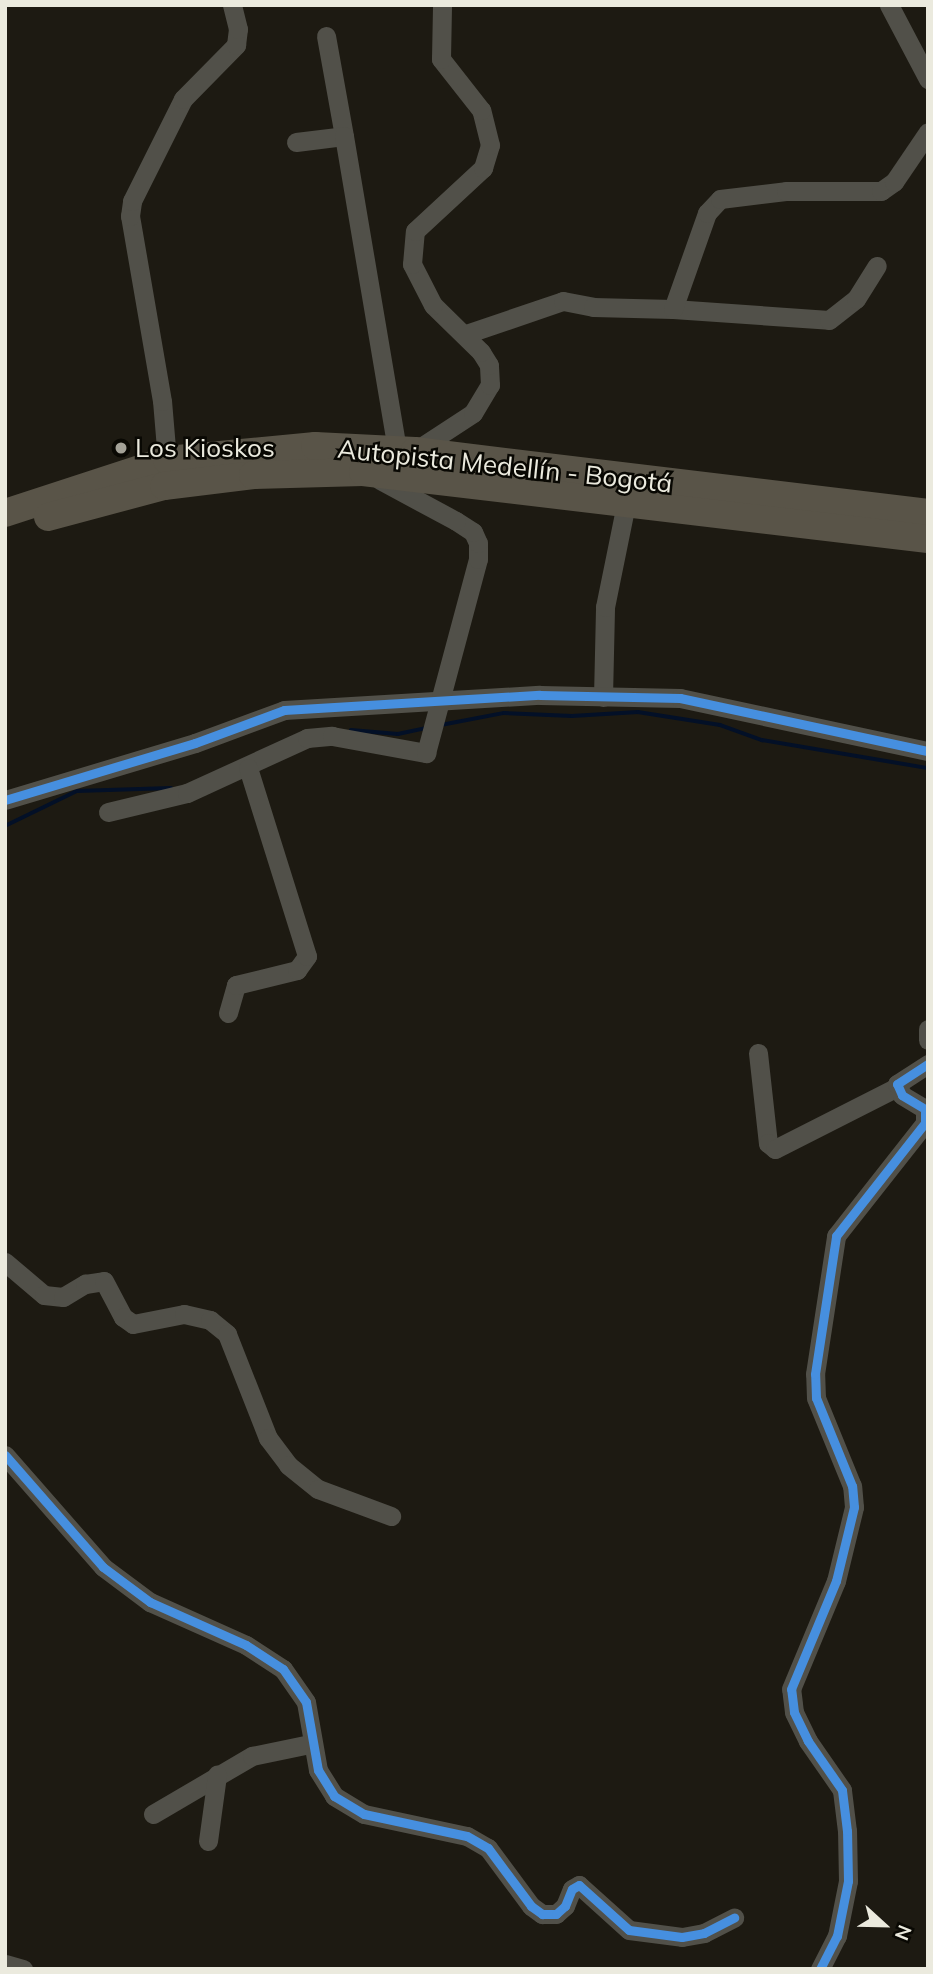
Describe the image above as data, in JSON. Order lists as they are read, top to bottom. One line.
{"streets":{"highway":["Autopista Medellín - Bogotá"]},"places":["Los Kioskos"],"north":"right"}
